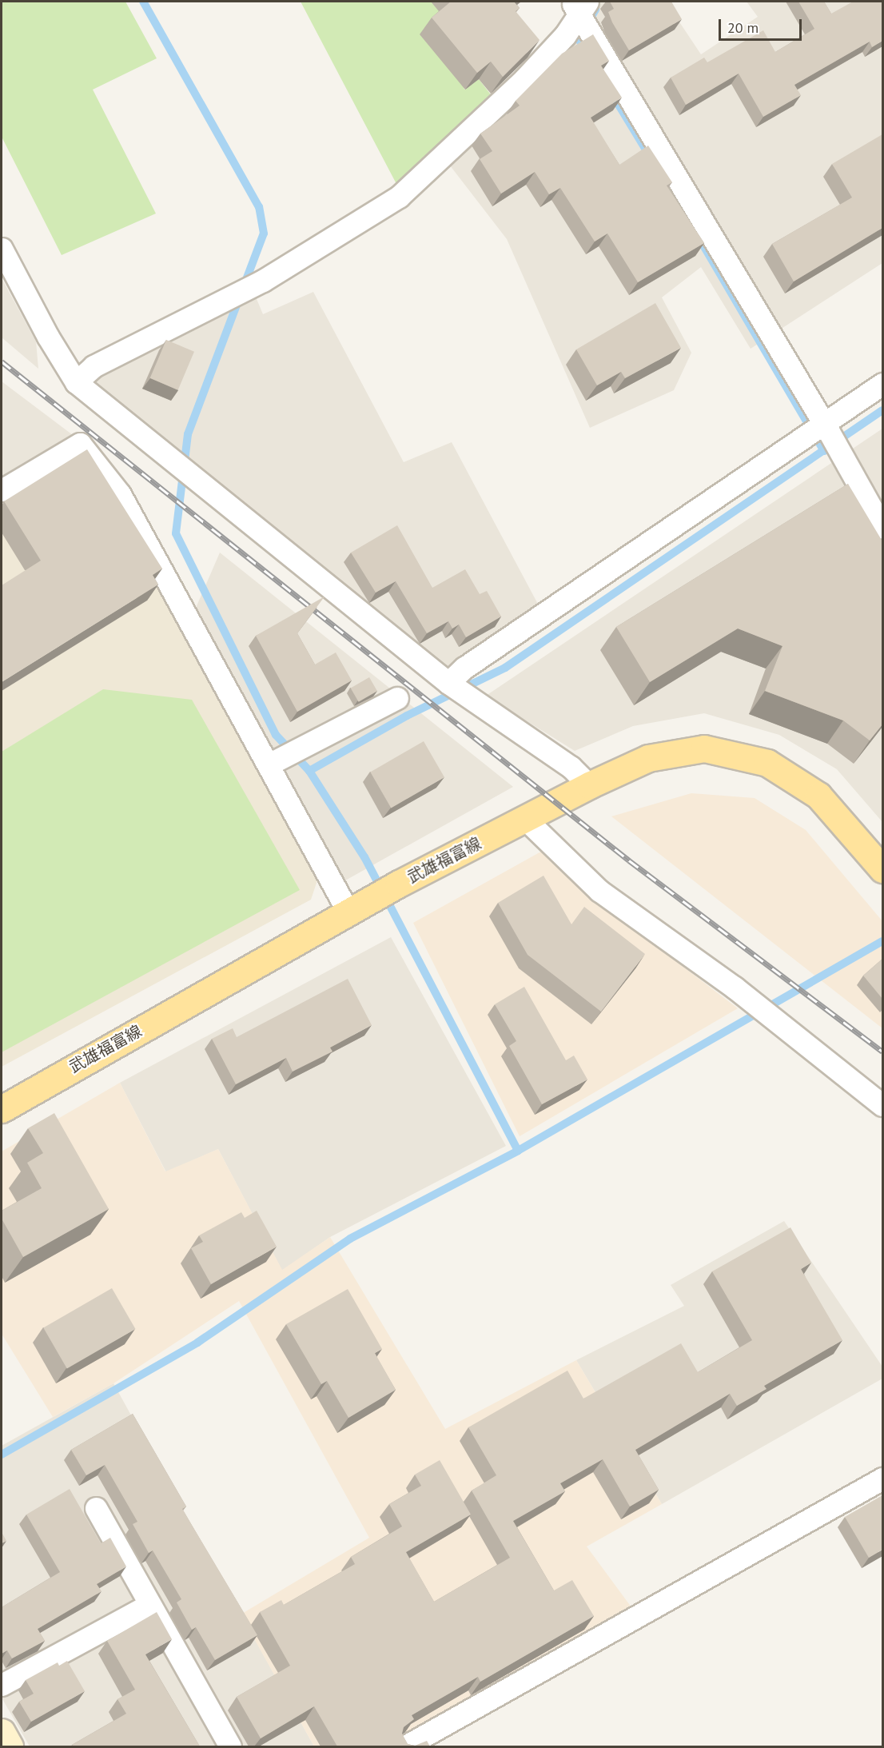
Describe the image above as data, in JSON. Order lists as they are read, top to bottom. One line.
{"streets":{"main road":["武雄福富線"]},"scale_bar":"20 m"}
